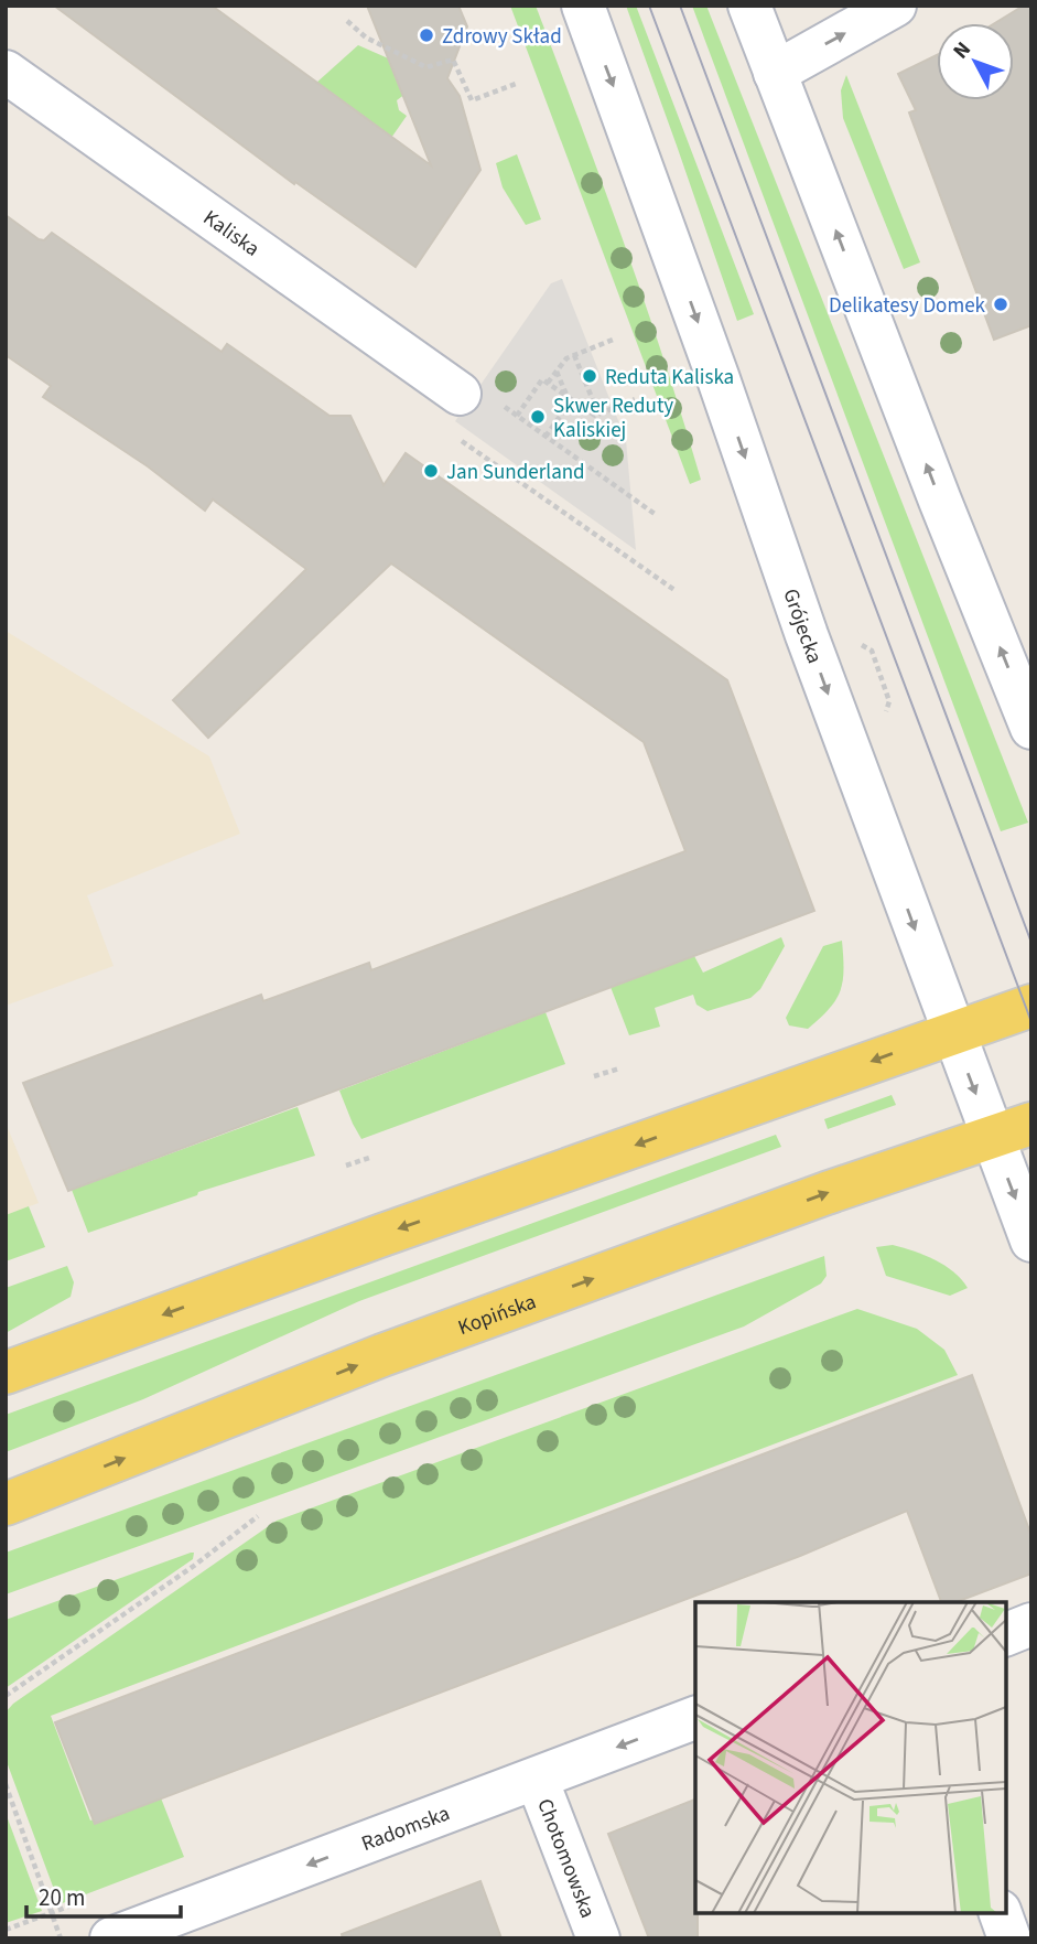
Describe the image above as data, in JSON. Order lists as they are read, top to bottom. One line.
{"streets":{"main road":["Kaliska","Grójecka","Kopińska","Radomska","Chotomowska"]},"crossings":[["Grójecka","Kopińska"],["Radomska","Chotomowska"]],"one_way":["Radomska"],"places":["Zdrowy Skład","Delikatesy Domek","Reduta Kaliska","Skwer Reduty Kaliskiej","Jan Sunderland"],"scale_bar":"20 m","north":"top left"}
